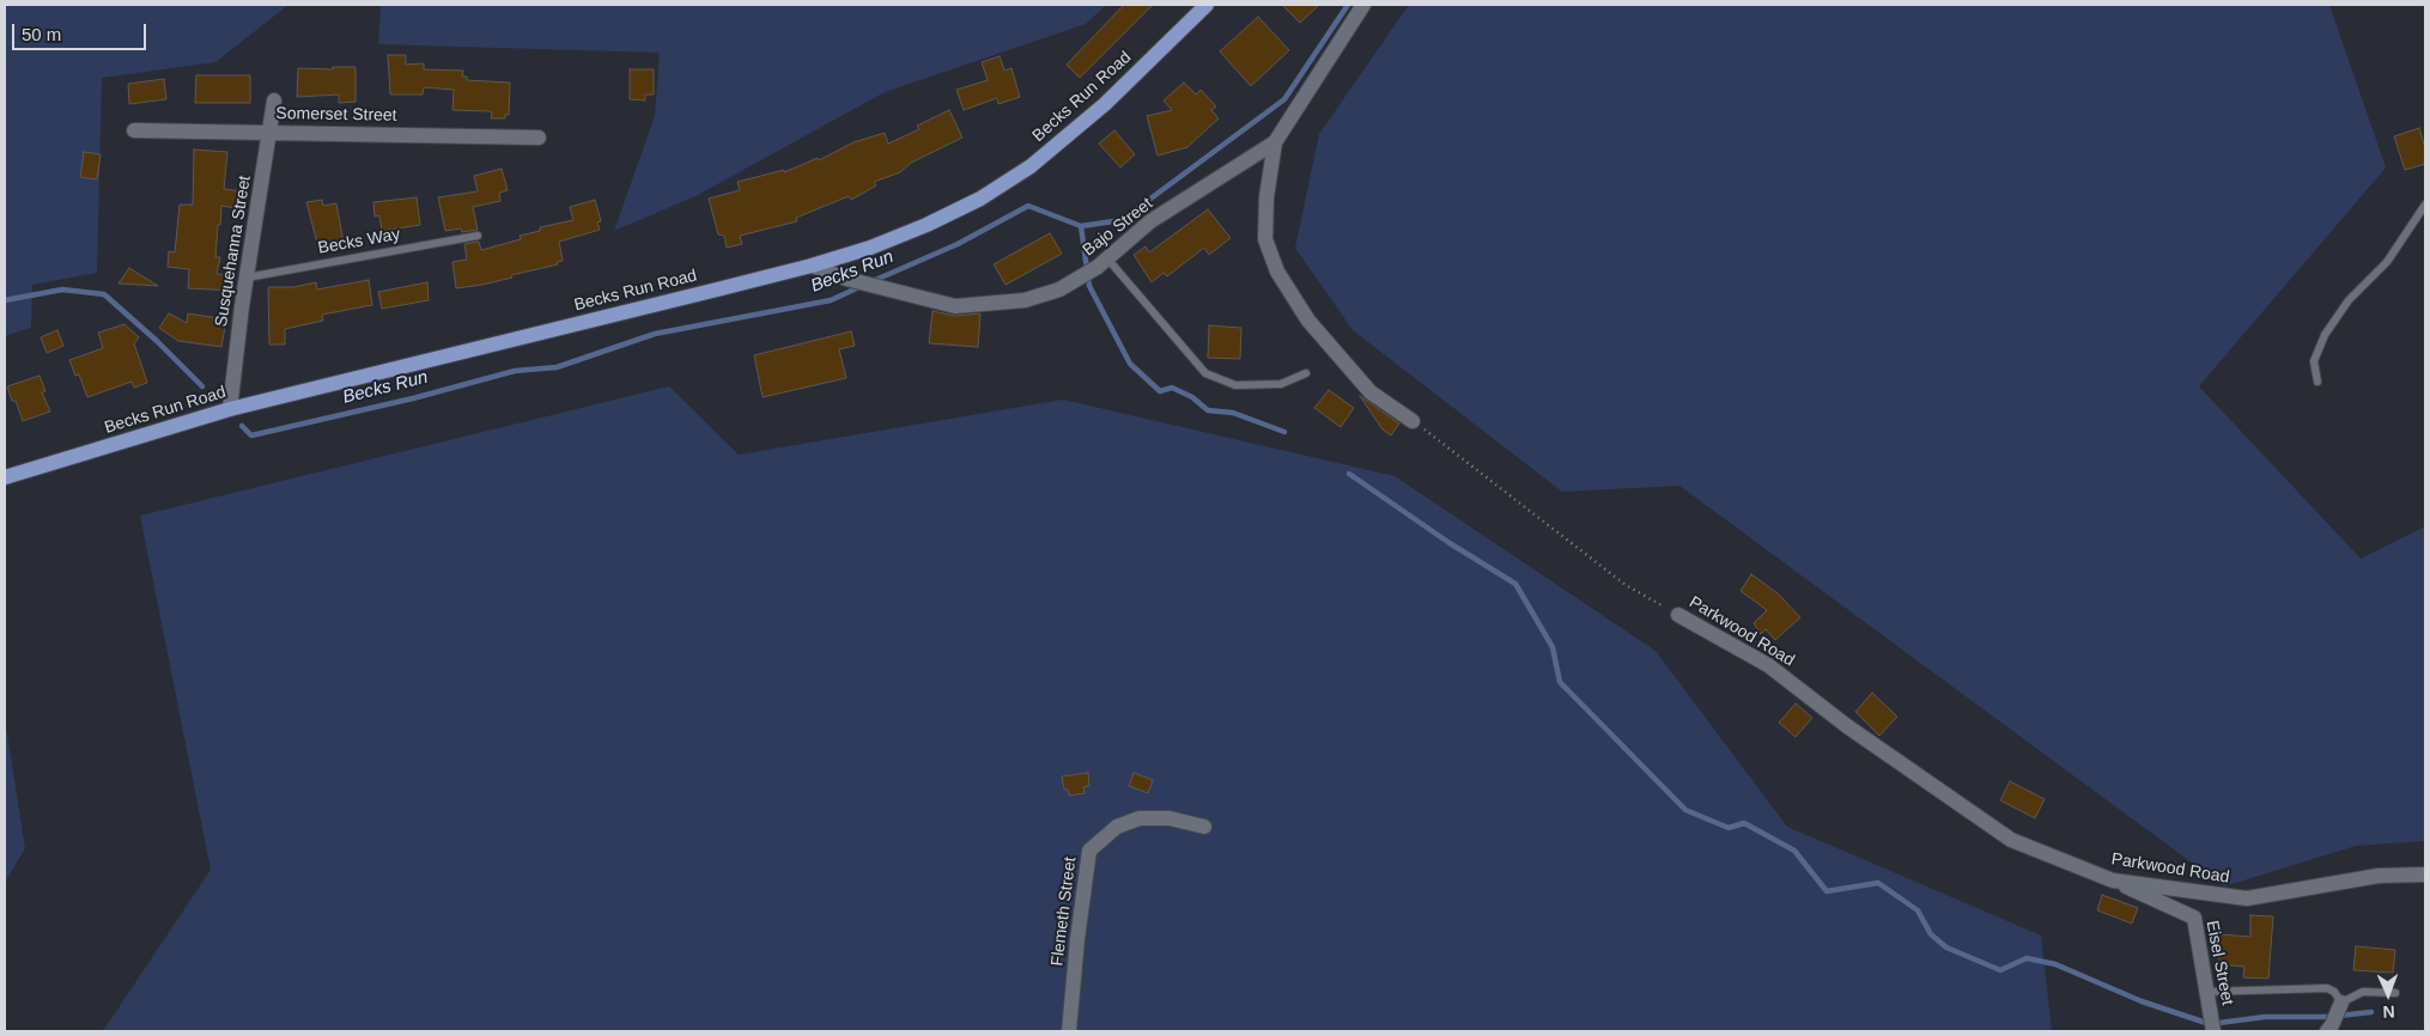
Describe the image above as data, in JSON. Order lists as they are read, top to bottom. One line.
{"streets":{"main road":["Becks Run Road"],"street":["Somerset Street","Bajo Street","Susquehanna Street","Parkwood Road","Flemeth Street","Eisel Street"],"lane":["Becks Way"]},"crossings":[["Becks Run Road","Bajo Street"],["Becks Run Road","Susquehanna Street"],["Somerset Street","Susquehanna Street"],["Becks Way","Susquehanna Street"],["Parkwood Road","Eisel Street"]],"water":["Becks Run"],"scale_bar":"50 m","north":"bottom"}
